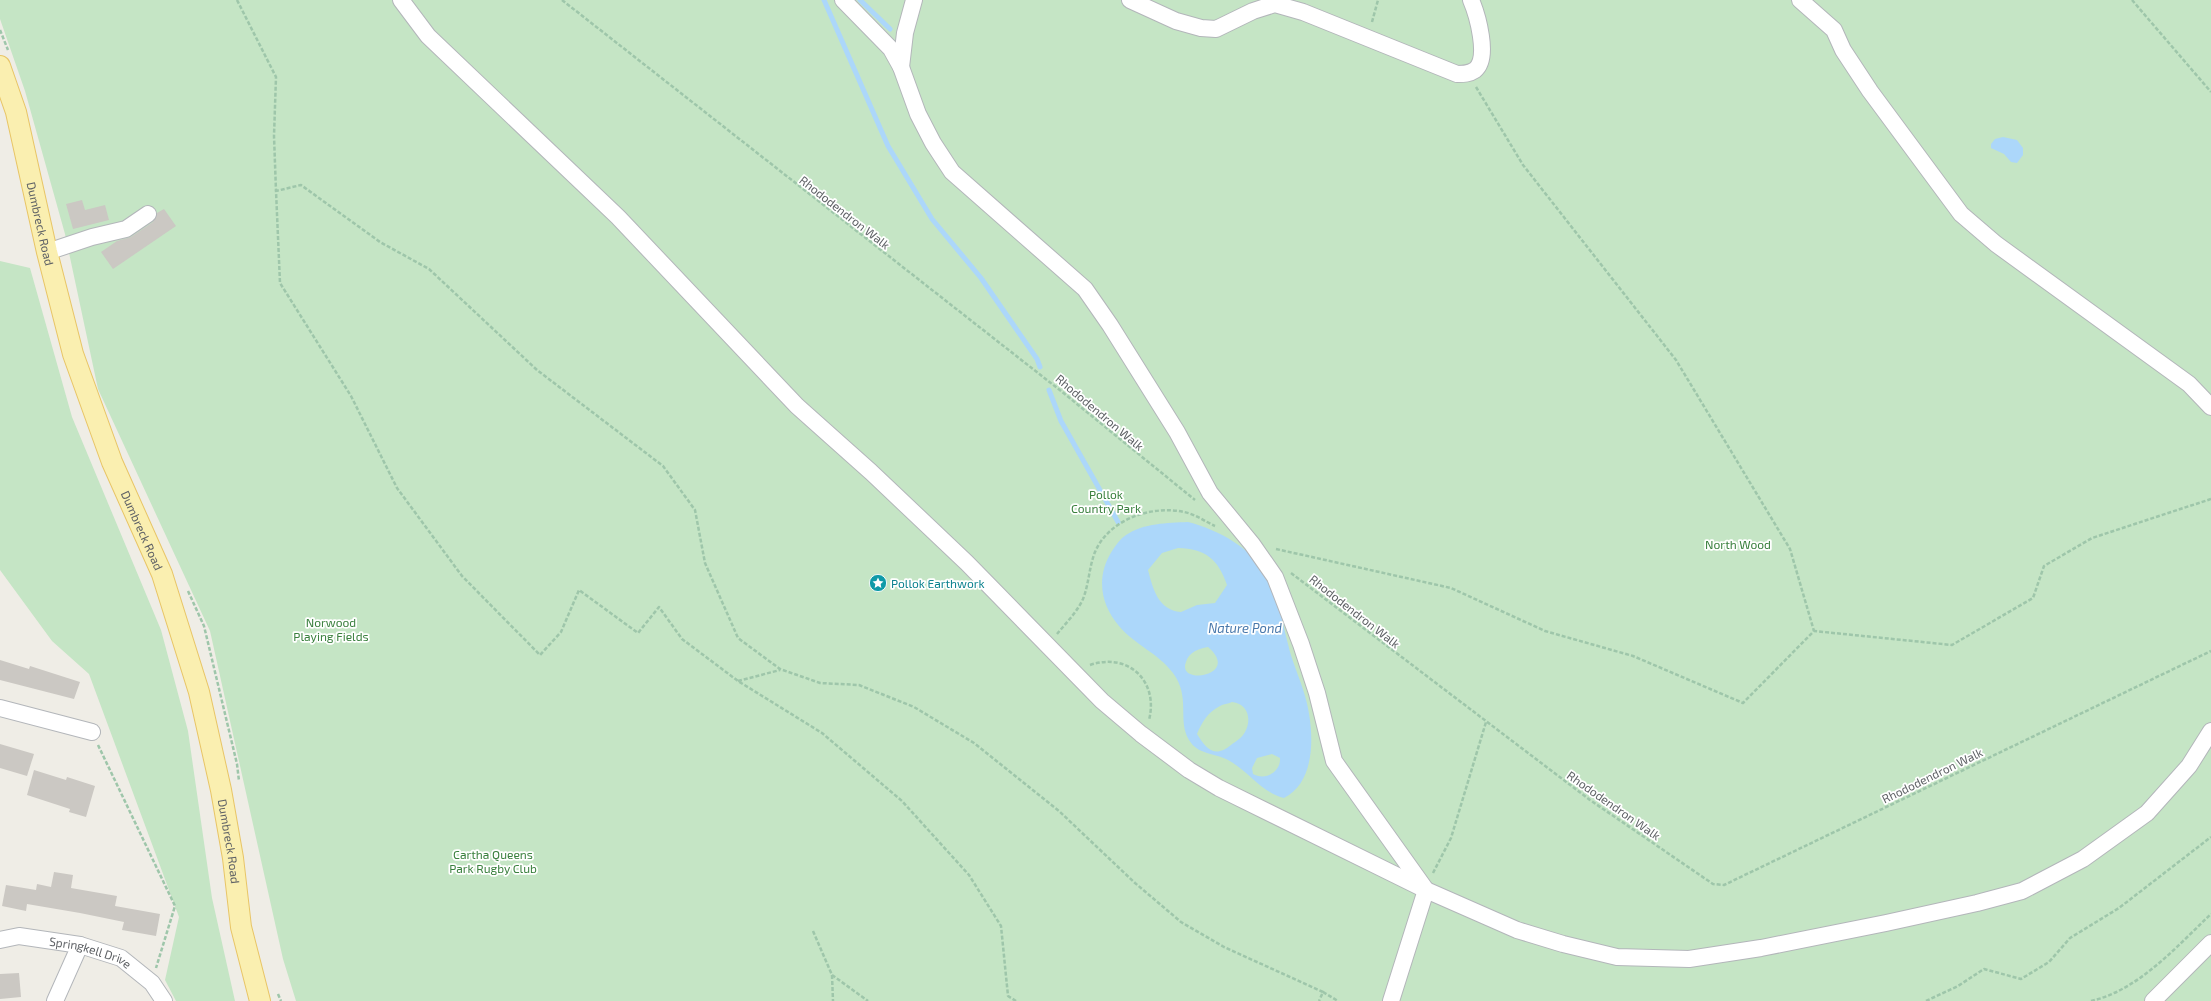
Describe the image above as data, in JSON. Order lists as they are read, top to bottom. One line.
{"streets":{"main road":["Dumbreck Road"],"street":["Springkell Drive"],"path":["Rhododendron Walk"]},"water":["Nature Pond"],"parks":["Pollok Country Park","North Wood","Norwood Playing Fields","Cartha Queens Park Rugby Club"],"places":{"place":["Pollok Earthwork"]}}
